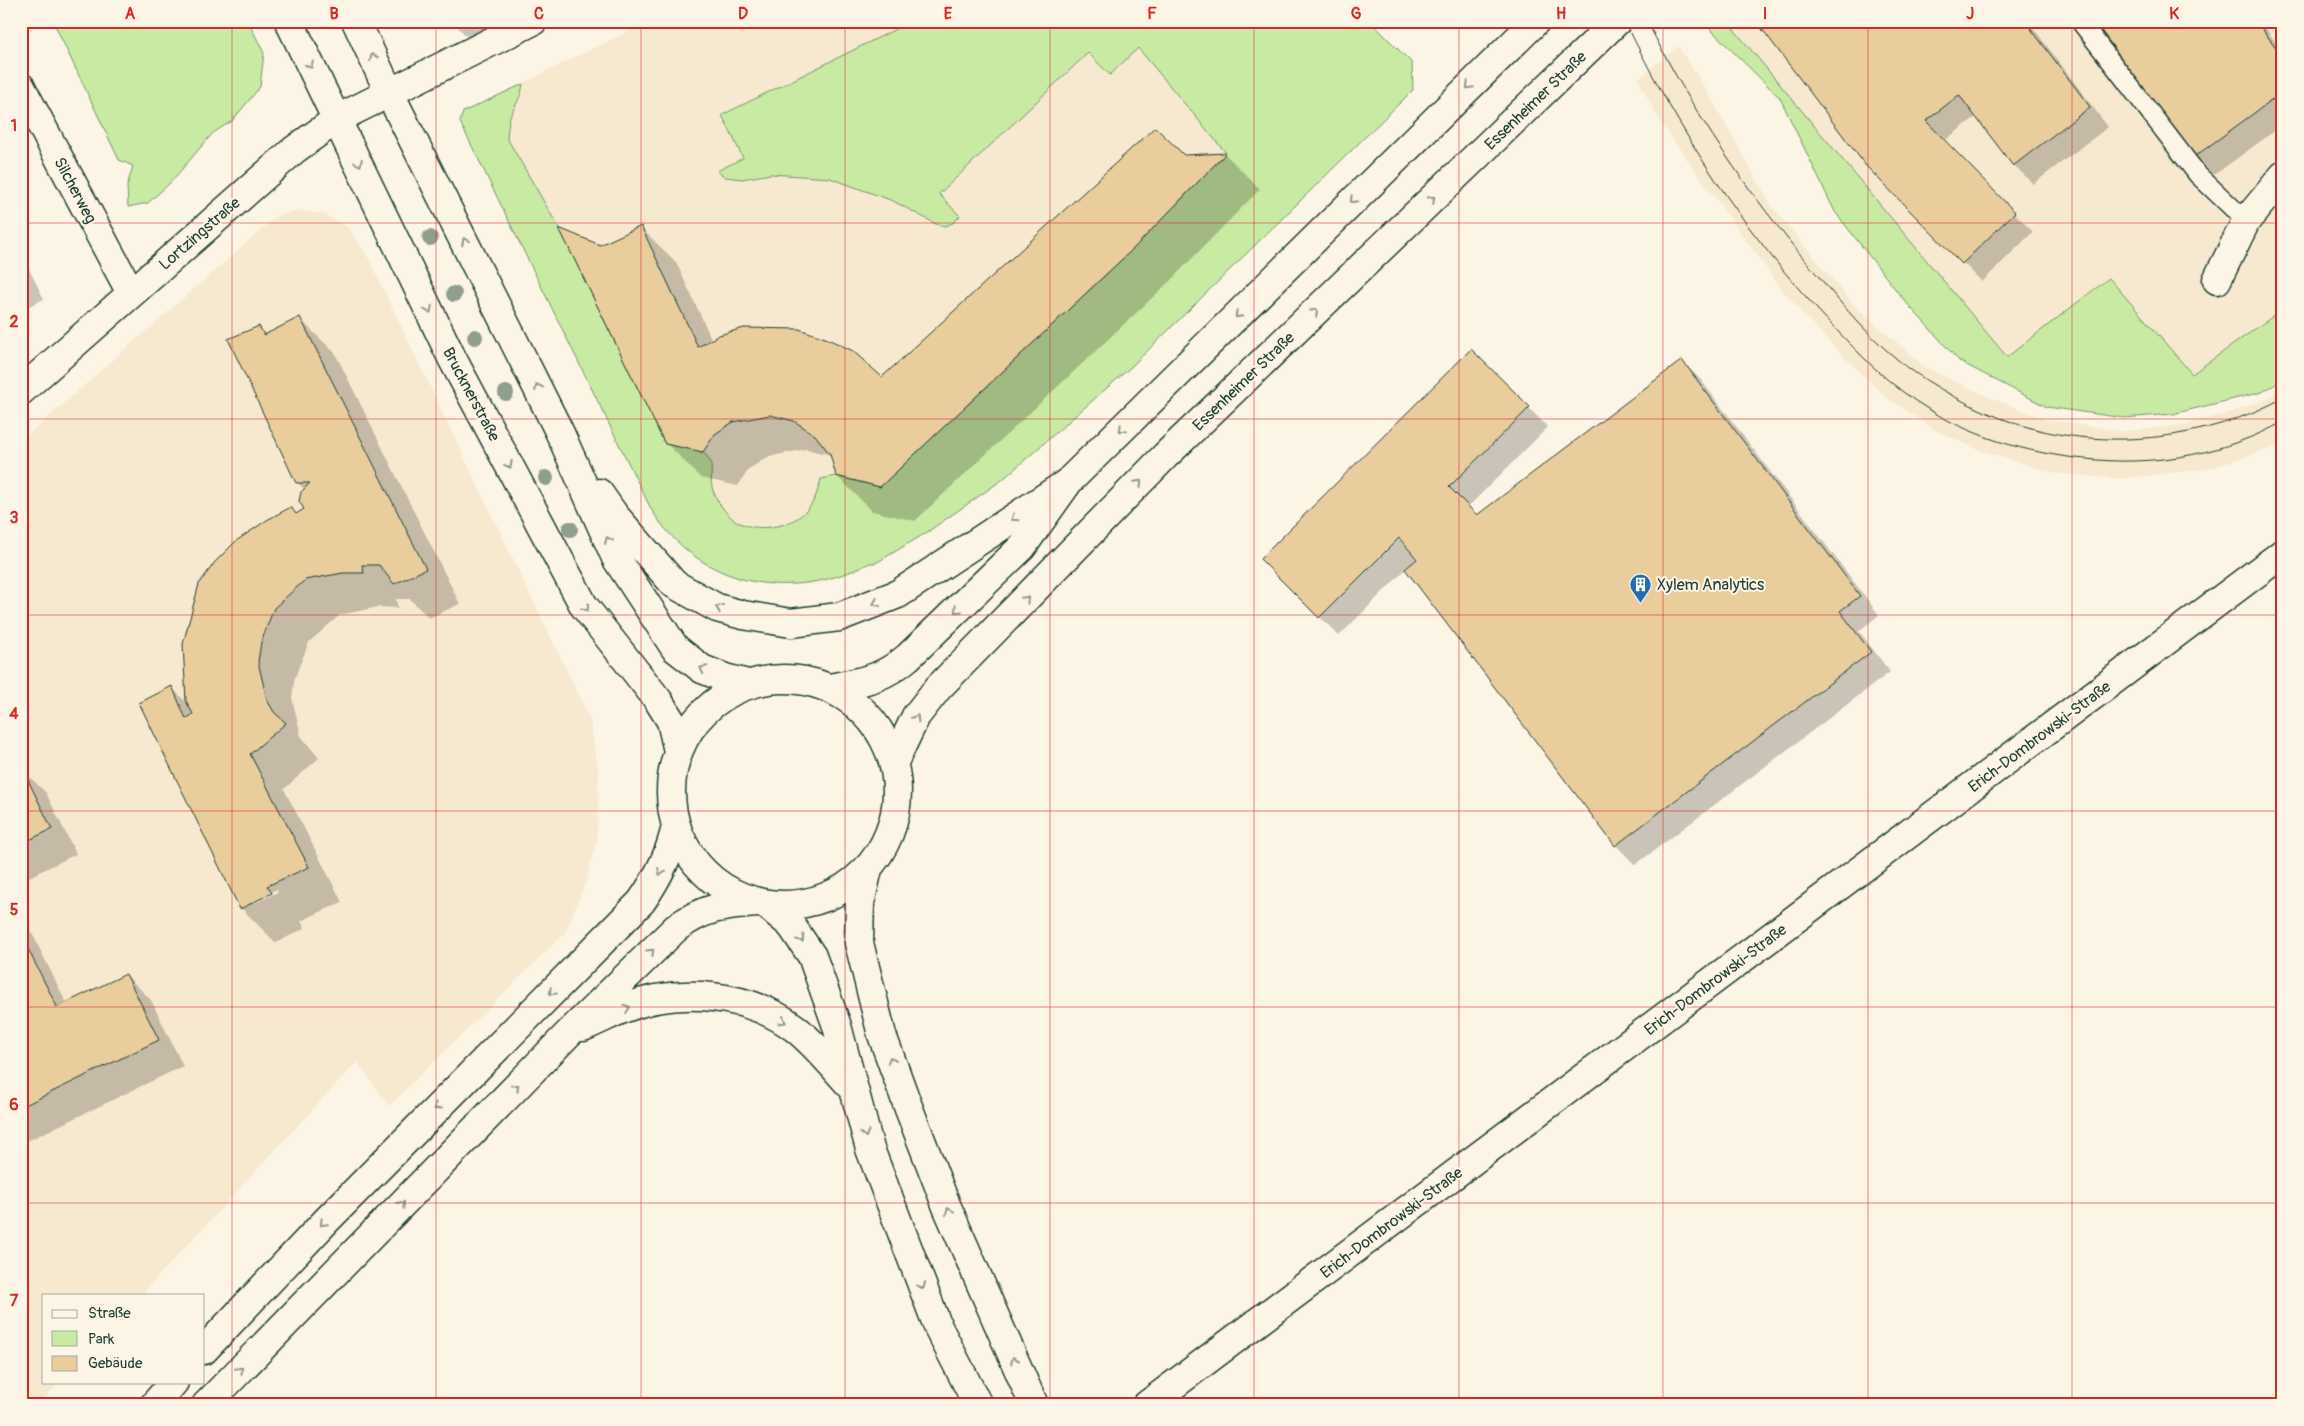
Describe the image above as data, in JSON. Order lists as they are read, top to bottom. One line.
{"streets":{"main road":["Essenheimer Straße","Silcherweg","Lortzingstraße","Brucknerstraße","Erich-Dombrowski-Straße"]},"crossings":[["Silcherweg","Lortzingstraße"],["Lortzingstraße","Brucknerstraße"]],"places":{"building":["Xylem Analytics"]},"legend":["Straße","Park","Gebäude"],"grid":{"columns":["A","B","C","D","E","F","G","H","I","J","K"],"rows":["1","2","3","4","5","6","7"]}}
